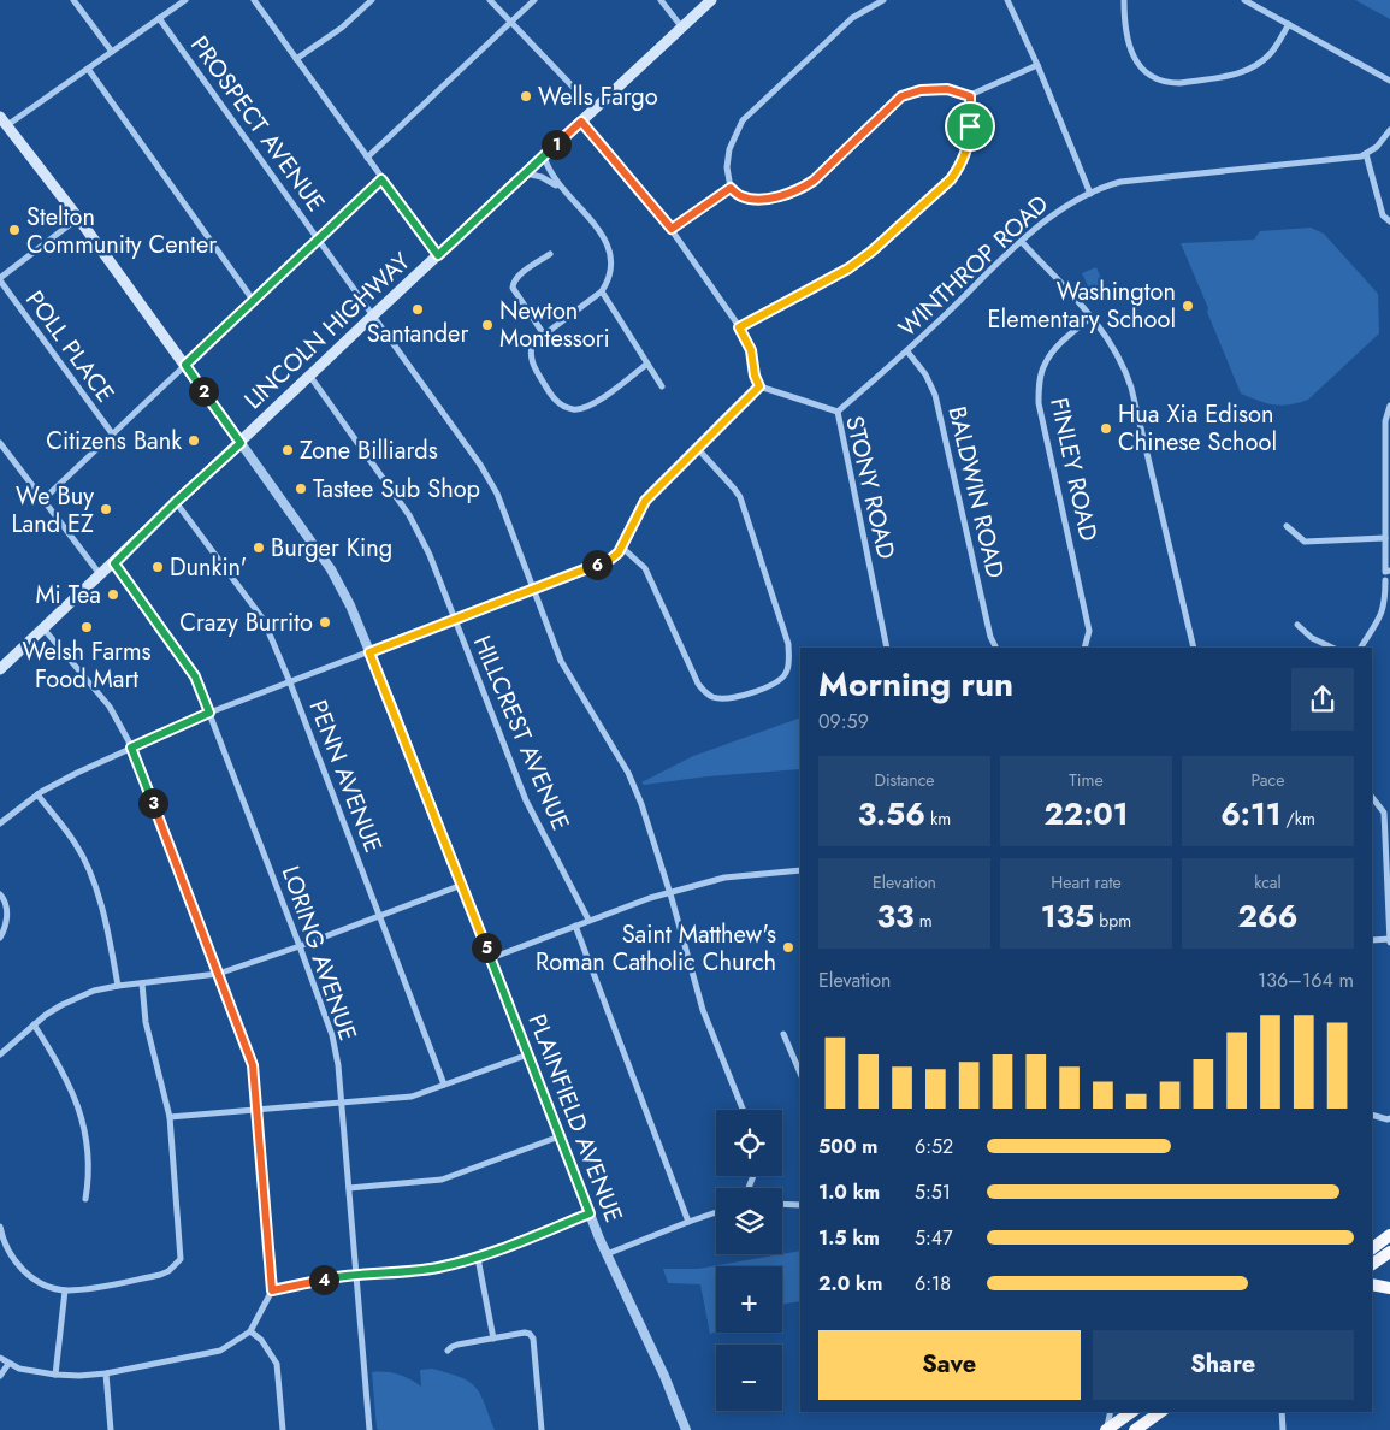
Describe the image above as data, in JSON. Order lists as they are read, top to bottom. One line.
{"streets":{"main road":["LINCOLN HIGHWAY","PLAINFIELD AVENUE"],"street":["PROSPECT AVENUE","WINTHROP ROAD","POLL PLACE","FINLEY ROAD","STONY ROAD","BALDWIN ROAD","HILLCREST AVENUE","PENN AVENUE","LORING AVENUE"]},"crossings":[["PROSPECT AVENUE","LINCOLN HIGHWAY"],["WINTHROP ROAD","STONY ROAD"],["WINTHROP ROAD","BALDWIN ROAD"],["LINCOLN HIGHWAY","HILLCREST AVENUE"],["LINCOLN HIGHWAY","PENN AVENUE"],["LINCOLN HIGHWAY","LORING AVENUE"],["LINCOLN HIGHWAY","PLAINFIELD AVENUE"]],"places":["Wells Fargo","Stelton Community Center","Washington Elementary School","Santander","Newton Montessori","Hua Xia Edison Chinese School","Citizens Bank","Zone Billiards","Tastee Sub Shop","We Buy Land EZ","Burger King","Dunkin'","Mi Tea","Crazy Burrito","Welsh Farms Food Mart","Saint Matthew's Roman Catholic Church"],"page":{"pins":["1","2","6","3","5","4"],"heading":["Morning run","09:59"],"stats":[["Distance","3.56 km"],["Time","22:01"],["Pace","6:11 /km"],["Elevation","33 m"],["Heart rate","135 bpm"],["kcal","266"]],"chart":["Elevation","136–164 m"],"map_buttons":["+","−"],"list":[{"name":"500 m","note":"6:52"},{"name":"1.0 km","note":"5:51"},{"name":"1.5 km","note":"5:47"},{"name":"2.0 km","note":"6:18"}],"buttons":["Save","Share"]}}
